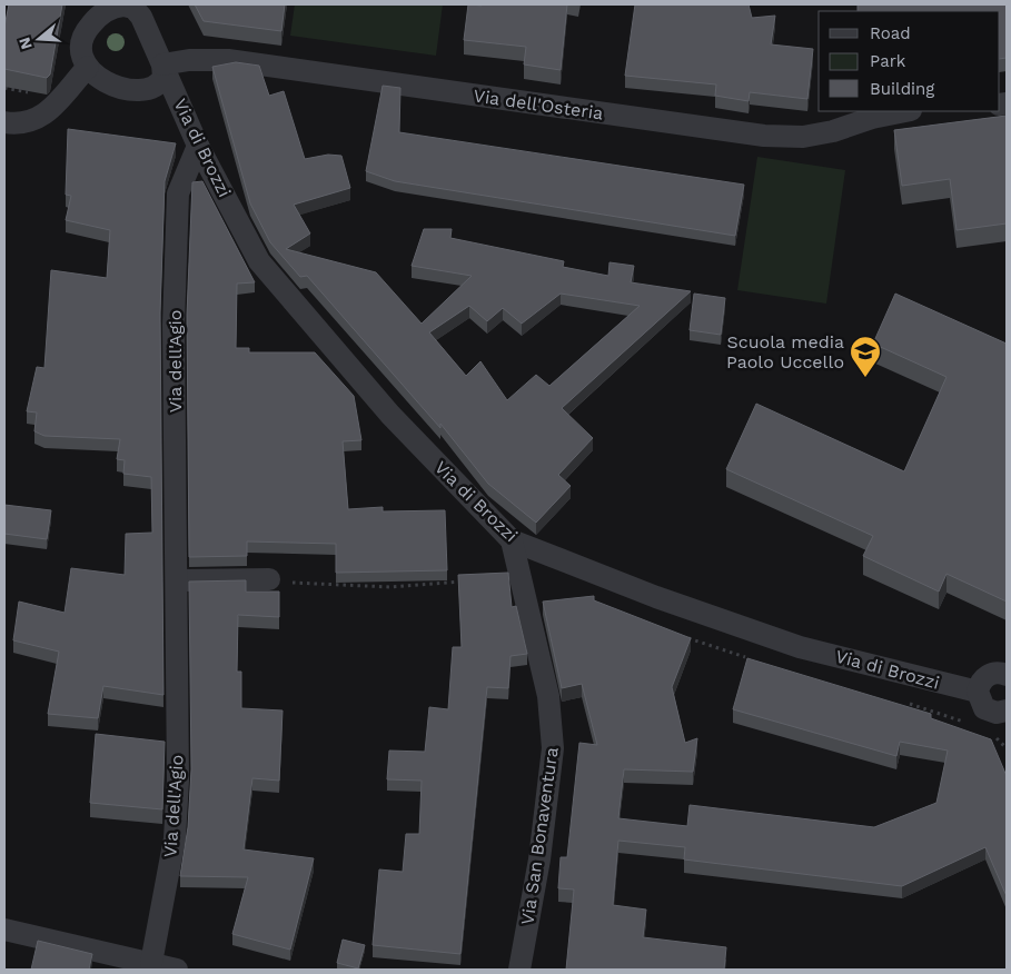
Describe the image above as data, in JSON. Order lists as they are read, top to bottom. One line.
{"streets":{"street":["Via dell'Osteria","Via di Brozzi","Via dell'Agio","Via San Bonaventura"]},"crossings":[["Via dell'Osteria","Via di Brozzi"],["Via di Brozzi","Via dell'Agio"],["Via di Brozzi","Via San Bonaventura"]],"places":{"school or university":["Scuola media Paolo Uccello"]},"legend":["Road","Park","Building"],"north":"left"}
